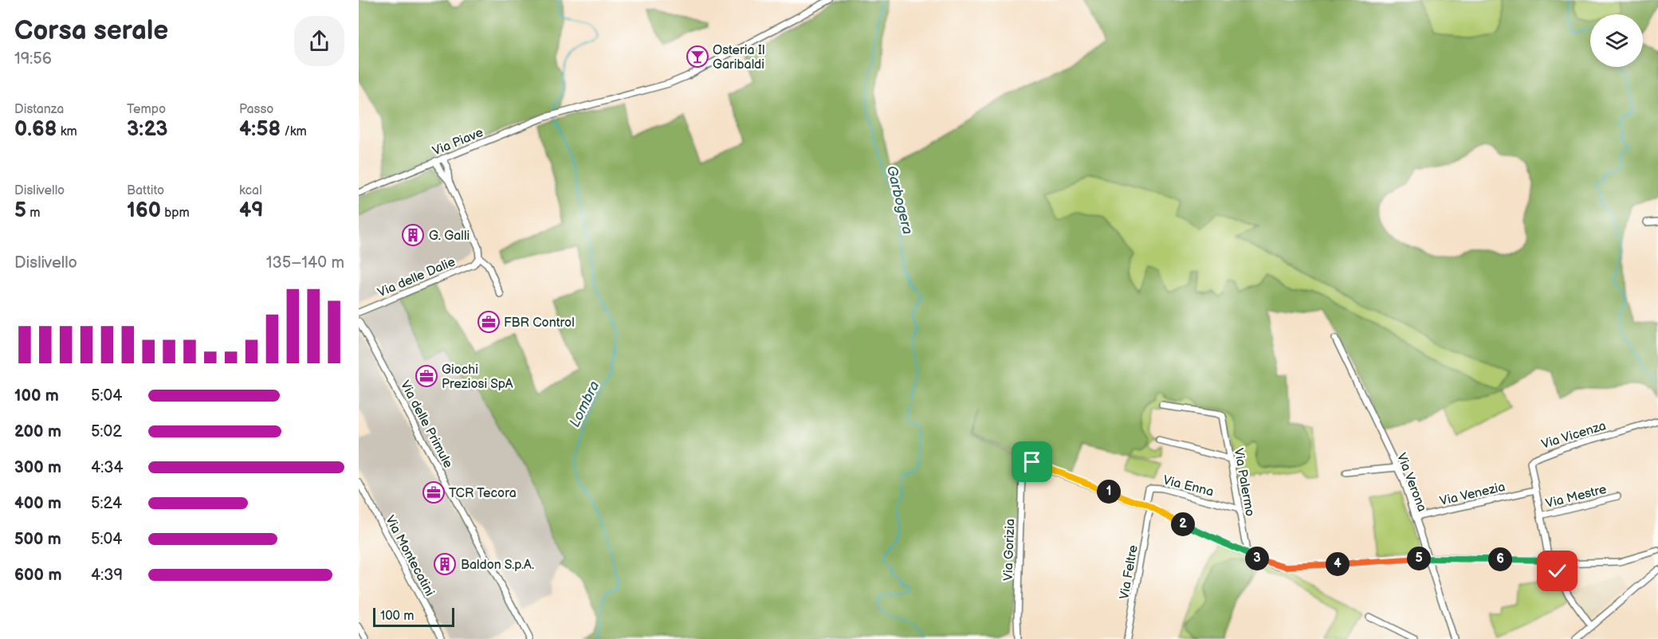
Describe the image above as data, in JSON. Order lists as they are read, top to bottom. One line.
{"streets":{"street":["Via Piave","Via delle Dalie","Via delle Primule","Via Vicenza","Via Palermo","Via Verona","Via Enna","Via Venezia","Via Mestre","Via Gorizia","Via Montecatini","Via Feltre"]},"crossings":[["Via Vicenza","Via Venezia"],["Via Vicenza","Via Mestre"],["Via Palermo","Via Enna"],["Via Verona","Via Venezia"],["Via Enna","Via Gorizia"],["Via Enna","Via Feltre"],["Via Gorizia","Via Feltre"]],"water":["Garbogera","Lombra"],"places":{"bar":["Osteria Il Garibaldi"],"building":["G. Galli","Baldon S.p.A."],"office":["FBR Control","Giochi Preziosi SpA","TCR Tecora"]},"scale_bar":"100 m","page":{"heading":["Corsa serale","19:56"],"stats":[["Distanza","0.68 km"],["Tempo","3:23"],["Passo","4:58 /km"],["Dislivello","5 m"],["Battito","160 bpm"],["kcal","49"]],"chart":["Dislivello","135–140 m"],"list":[{"name":"100 m","note":"5:04"},{"name":"200 m","note":"5:02"},{"name":"300 m","note":"4:34"},{"name":"400 m","note":"5:24"},{"name":"500 m","note":"5:04"},{"name":"600 m","note":"4:39"}],"pins":["1","2","3","5","6","4"],"scale":"100 m"}}
